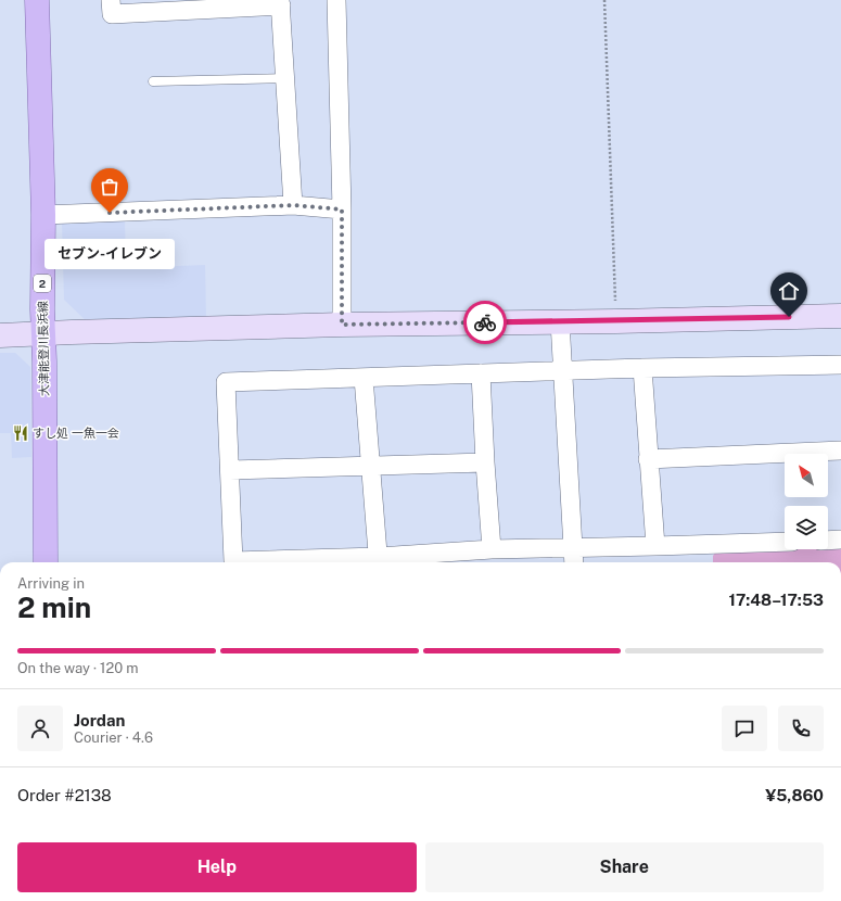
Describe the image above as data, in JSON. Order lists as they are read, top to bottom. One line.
{"streets":{"main road":["2","大津能登川長浜線"]},"places":{"other":["セブン-イレブン"],"restaurant":["すし処 一魚一会"]},"north":"top left","page":{"bubble":"セブン-イレブン","heading":["2 min","Arriving in","17:48–17:53"],"panel":["Jordan","Courier · 4.6","Order #2138","¥5,860"],"bar":"On the way · 120 m","buttons":["Help","Share"]}}
